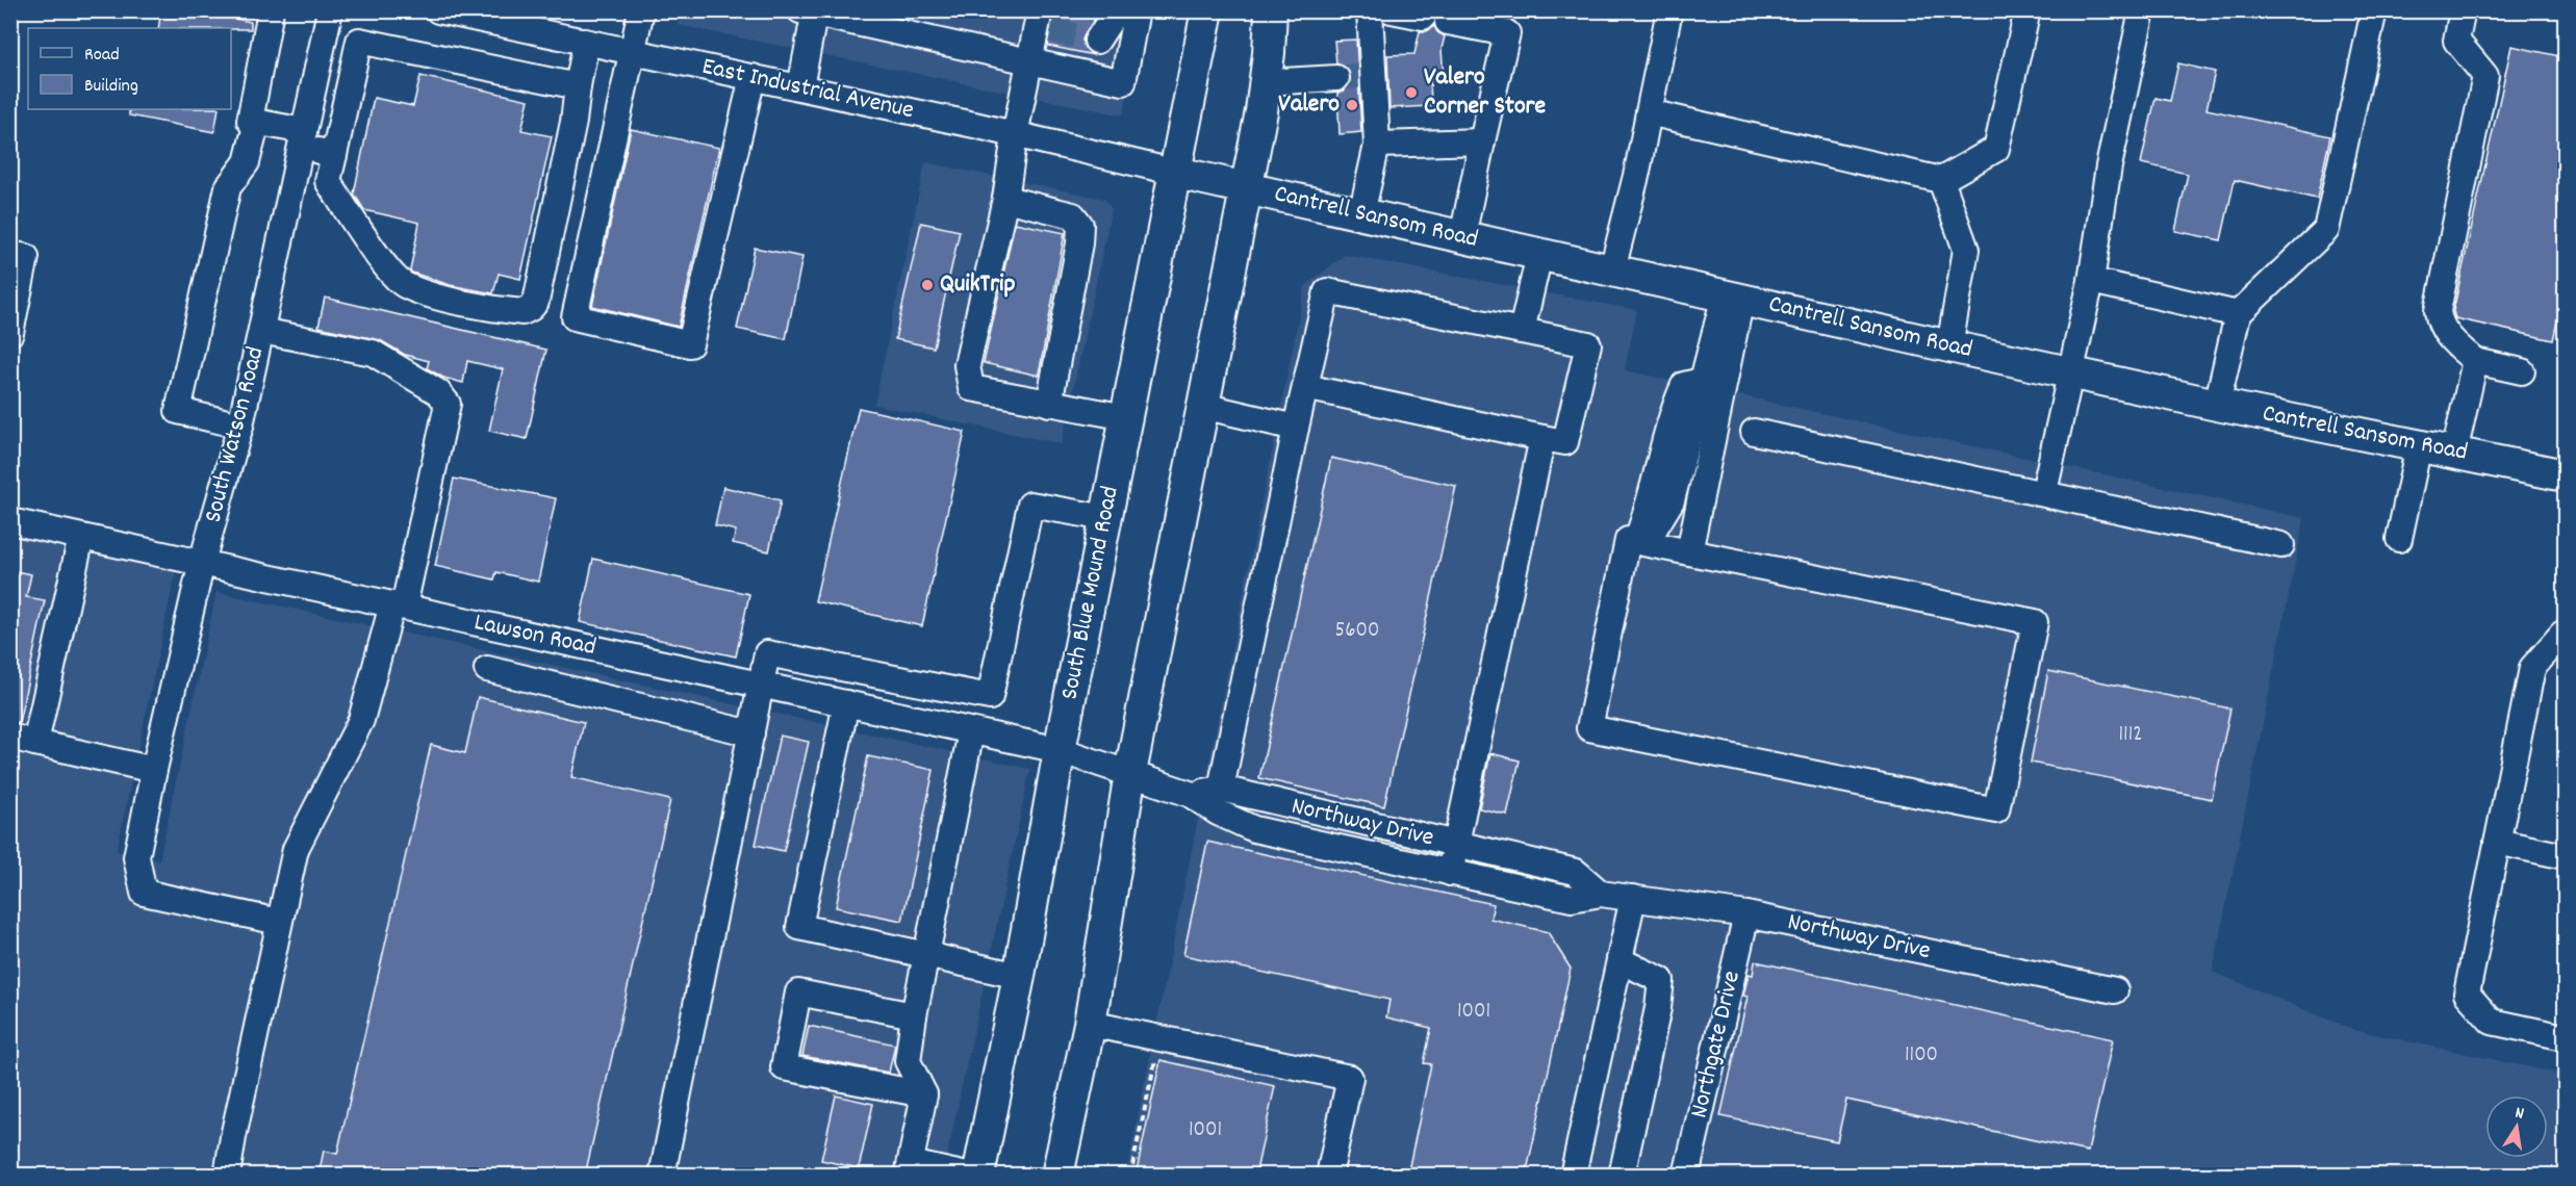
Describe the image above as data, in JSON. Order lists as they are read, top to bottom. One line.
{"streets":{"main road":["Cantrell Sansom Road","South Blue Mound Road"],"street":["East Industrial Avenue","South Watson Road","Lawson Road","Northway Drive","Northgate Drive"]},"crossings":[["East Industrial Avenue","Cantrell Sansom Road"],["East Industrial Avenue","South Blue Mound Road"],["Cantrell Sansom Road","South Blue Mound Road"],["South Watson Road","Lawson Road"],["South Blue Mound Road","Lawson Road"],["South Blue Mound Road","Northway Drive"],["Lawson Road","Northway Drive"],["Northway Drive","Northgate Drive"]],"places":["Valero Corner Store","Valero","QuikTrip"],"house_numbers":["5600","1112","1001","1100","1001"],"legend":["Road","Building"],"north":"top"}
